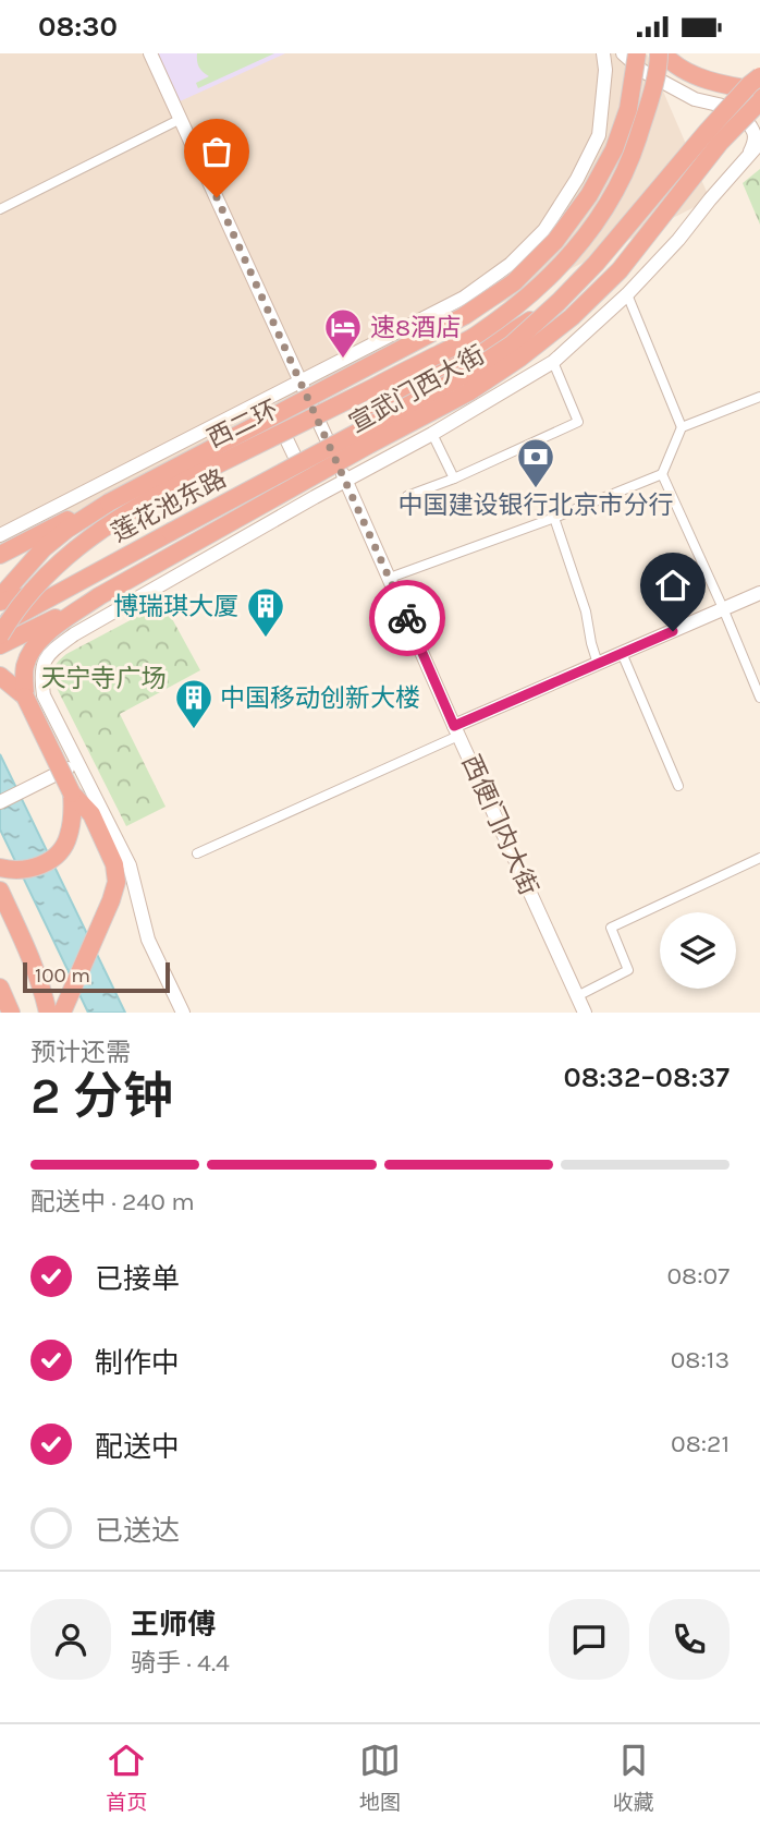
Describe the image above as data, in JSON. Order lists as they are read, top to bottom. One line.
{"streets":{"highway":["宣武门西大街","西二环","莲花池东路"],"street":["西便门内大街"]},"crossings":[["宣武门西大街","莲花池东路"],["宣武门西大街","西便门内大街"],["莲花池东路","西便门内大街"]],"parks":["天宁寺广场"],"places":{"hotel":["速8酒店"],"bank":["中国建设银行北京市分行"],"building":["博瑞琪大厦","中国移动创新大楼"]},"scale_bar":"100 m","page":{"status":"08:30","scale":"100 m","heading":["2 分钟","预计还需","08:32–08:37"],"panel":["王师傅","骑手 · 4.4"],"bar":"配送中 · 240 m","list":[["已接单","08:07"],["制作中","08:13"],["配送中","08:21"],"已送达"],"tabs":["首页","地图","收藏"]}}
